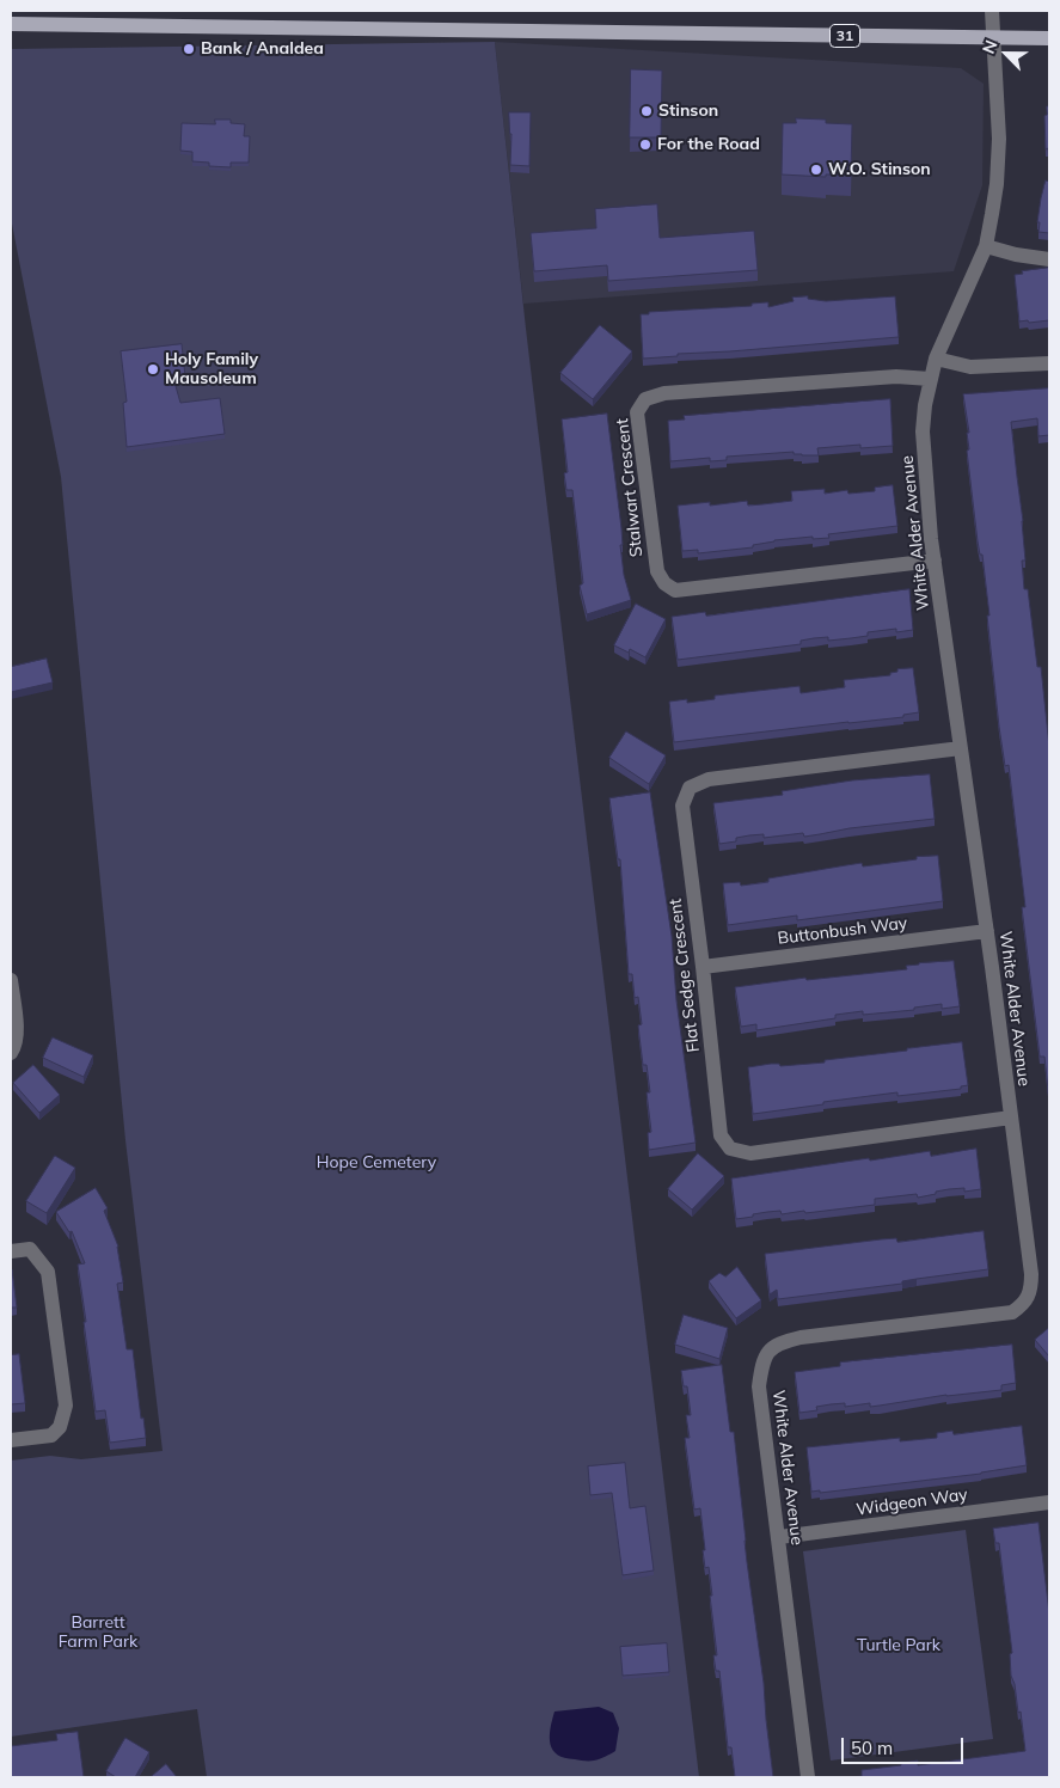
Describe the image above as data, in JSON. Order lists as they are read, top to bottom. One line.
{"streets":{"main road":["31"],"street":["Stalwart Crescent","White Alder Avenue","Buttonbush Way","Flat Sedge Crescent","Widgeon Way"]},"crossings":[["31","White Alder Avenue"],["Stalwart Crescent","White Alder Avenue"],["White Alder Avenue","Buttonbush Way"],["White Alder Avenue","Flat Sedge Crescent"],["White Alder Avenue","Widgeon Way"],["Buttonbush Way","Flat Sedge Crescent"]],"parks":["Hope Cemetery","Barrett Farm Park","Turtle Park"],"places":["Bank / Analdea","Stinson","For the Road","W.O. Stinson","Holy Family Mausoleum"],"scale_bar":"50 m","north":"top left"}
